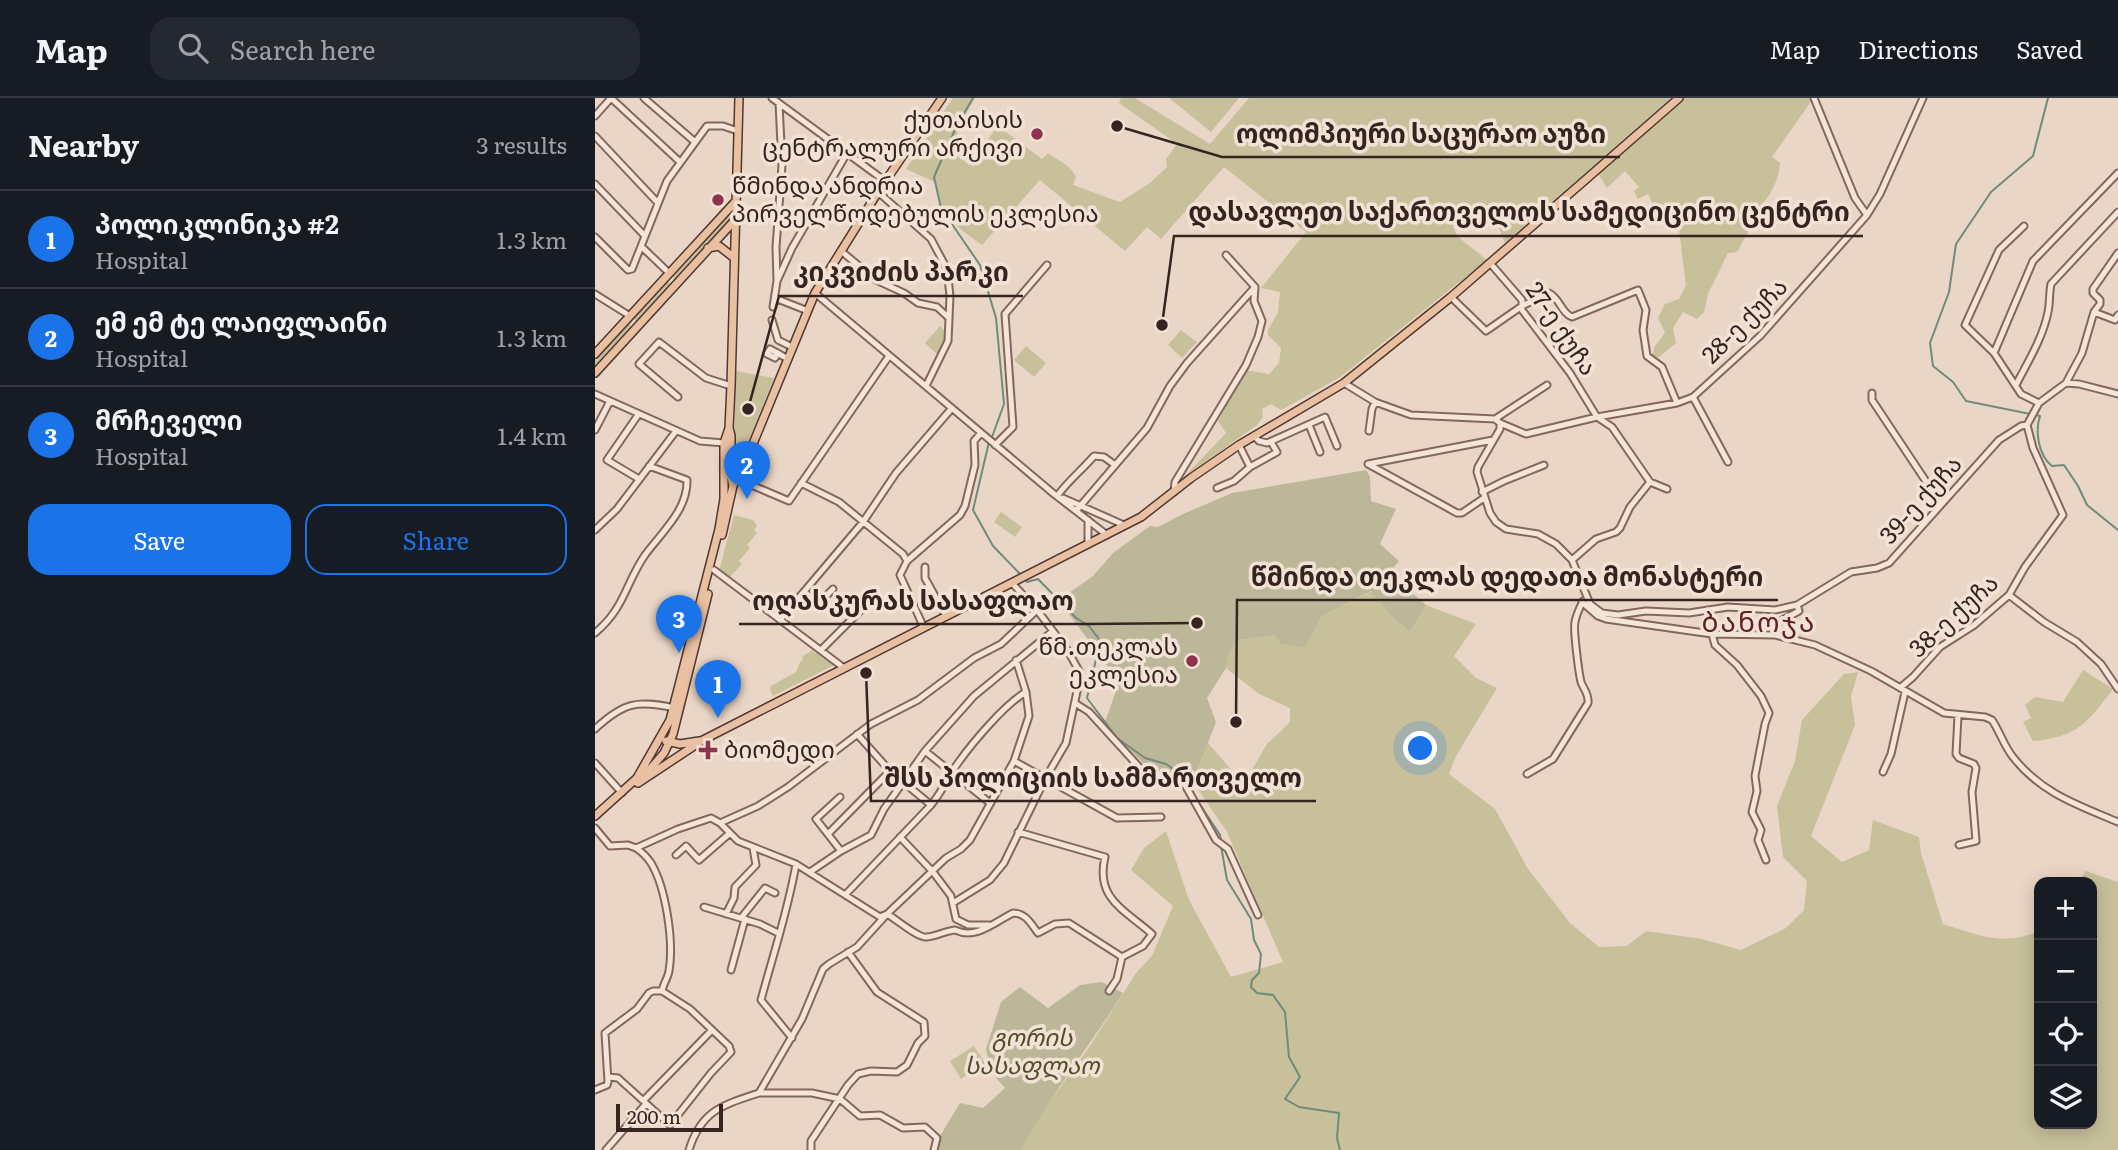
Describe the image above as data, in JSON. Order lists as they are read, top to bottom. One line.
{"streets":{"street":["28-ე ქუჩა","27-ე ქუჩა","39-ე ქუჩა","38-ე ქუჩა"]},"crossings":[["28-ე ქუჩა","27-ე ქუჩა"],["39-ე ქუჩა","38-ე ქუჩა"]],"districts":["ბანოჯა"],"parks":["გორის სასაფლაო"],"places":{"other":["ოლიმპიური საცურაო აუზი","ქუთაისის ცენტრალური არქივი","წმინდა ანდრია პირველწოდებულის ეკლესია","დასავლეთ საქართველოს სამედიცინო ცენტრი","კიკვიძის პარკი","ოღასკურას სასაფლაო","წმ.თეკლას ეკლესია","შსს პოლიციის სამმართველო","წმინდა თეკლას დედათა მონასტერი"],"health":["ბიომედი"]},"scale_bar":"200 m","page":{"header":"Map","search":"Search here","nav":["Map","Directions","Saved"],"heading":["Nearby","3 results"],"list":[{"mark":"1","name":"პოლიკლინიკა #2","note":"Hospital","value":"1.3 km"},{"mark":"2","name":"ემ ემ ტე ლაიფლაინი","note":"Hospital","value":"1.3 km"},{"mark":"3","name":"მრჩეველი","note":"Hospital","value":"1.4 km"}],"pins":["2","3","1"],"buttons":["Save","Share"],"map_buttons":["+","−"],"scale":"200 m"}}
